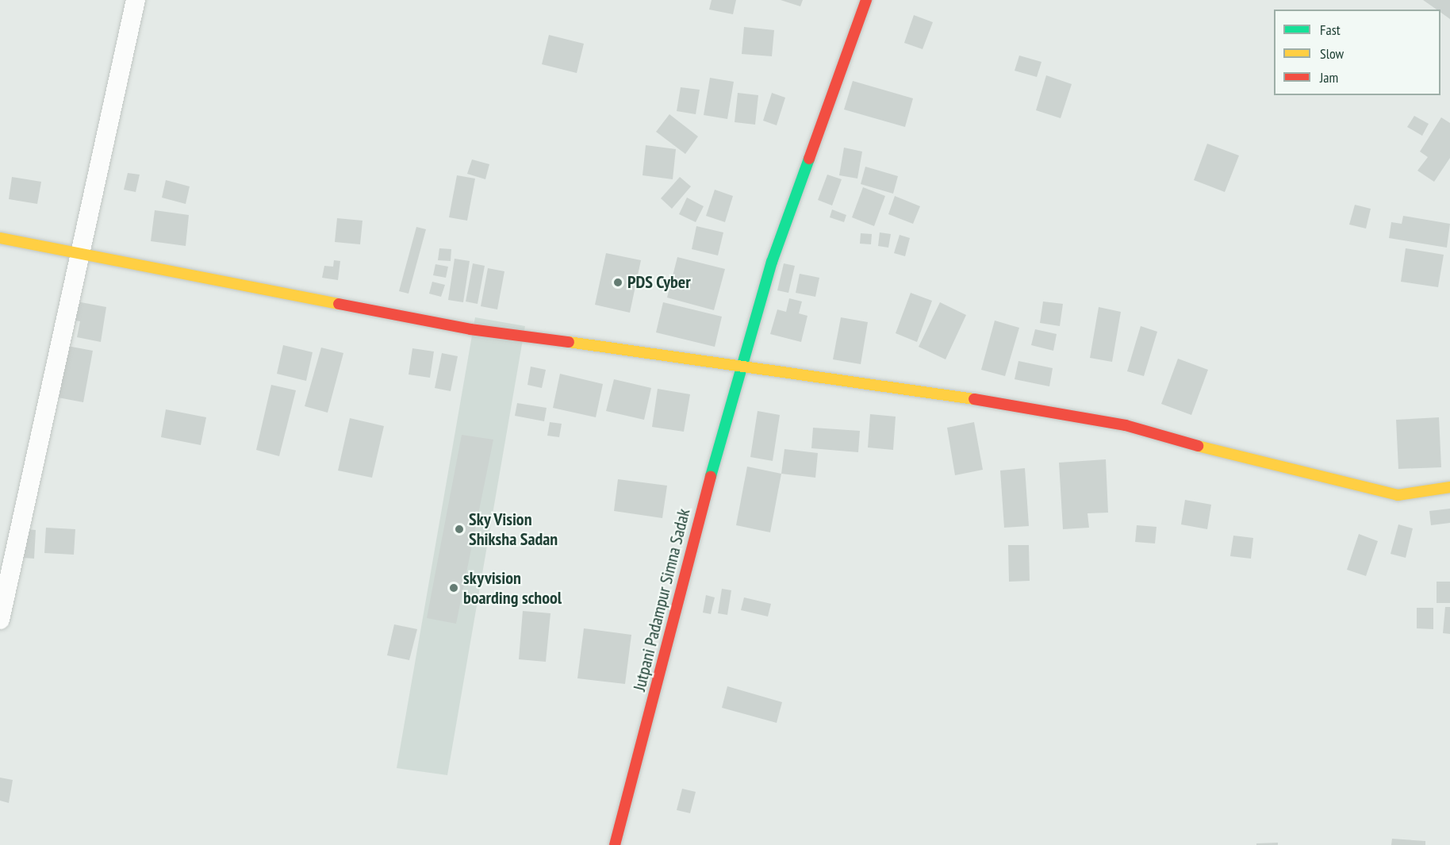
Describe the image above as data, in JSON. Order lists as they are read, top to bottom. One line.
{"streets":{"street":["Jutpani Padampur Simna Sadak"]},"places":["PDS Cyber","Sky Vision Shiksha Sadan","skyvision boarding school"],"legend":["Fast","Slow","Jam"]}
